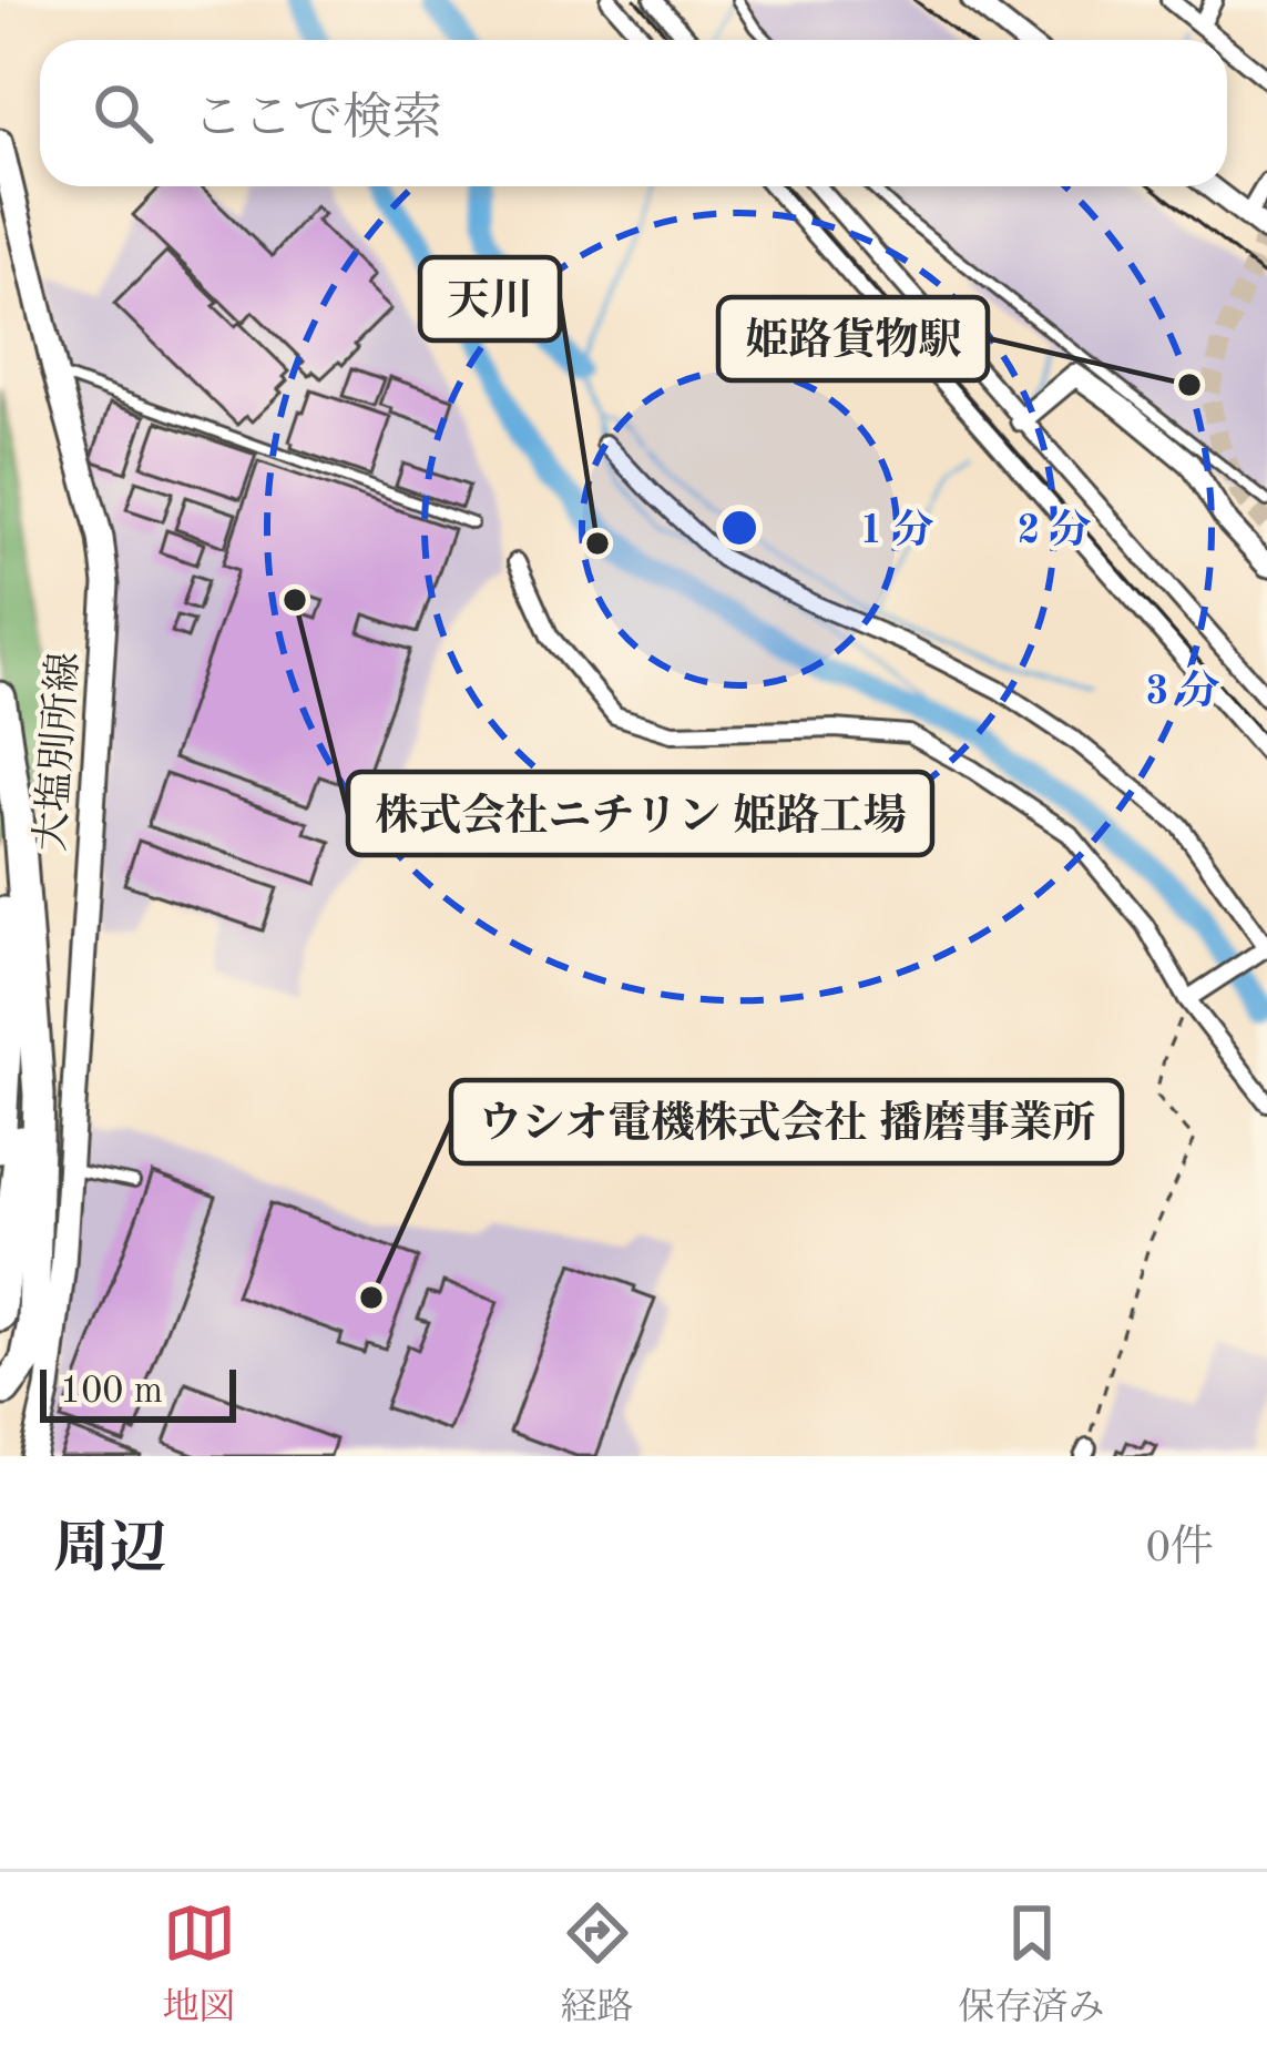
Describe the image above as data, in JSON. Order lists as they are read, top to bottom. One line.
{"streets":{"main road":["大塩別所線"]},"places":["姫路貨物駅","天川","株式会社ニチリン 姫路工場","ウシオ電機株式会社 播磨事業所"],"scale_bar":"100 m","page":{"search":"ここで検索","scale":"100 m","heading":["周辺","0件"],"nav":["地図","経路","保存済み"]},"rings":["1 分","2 分","3 分"]}
